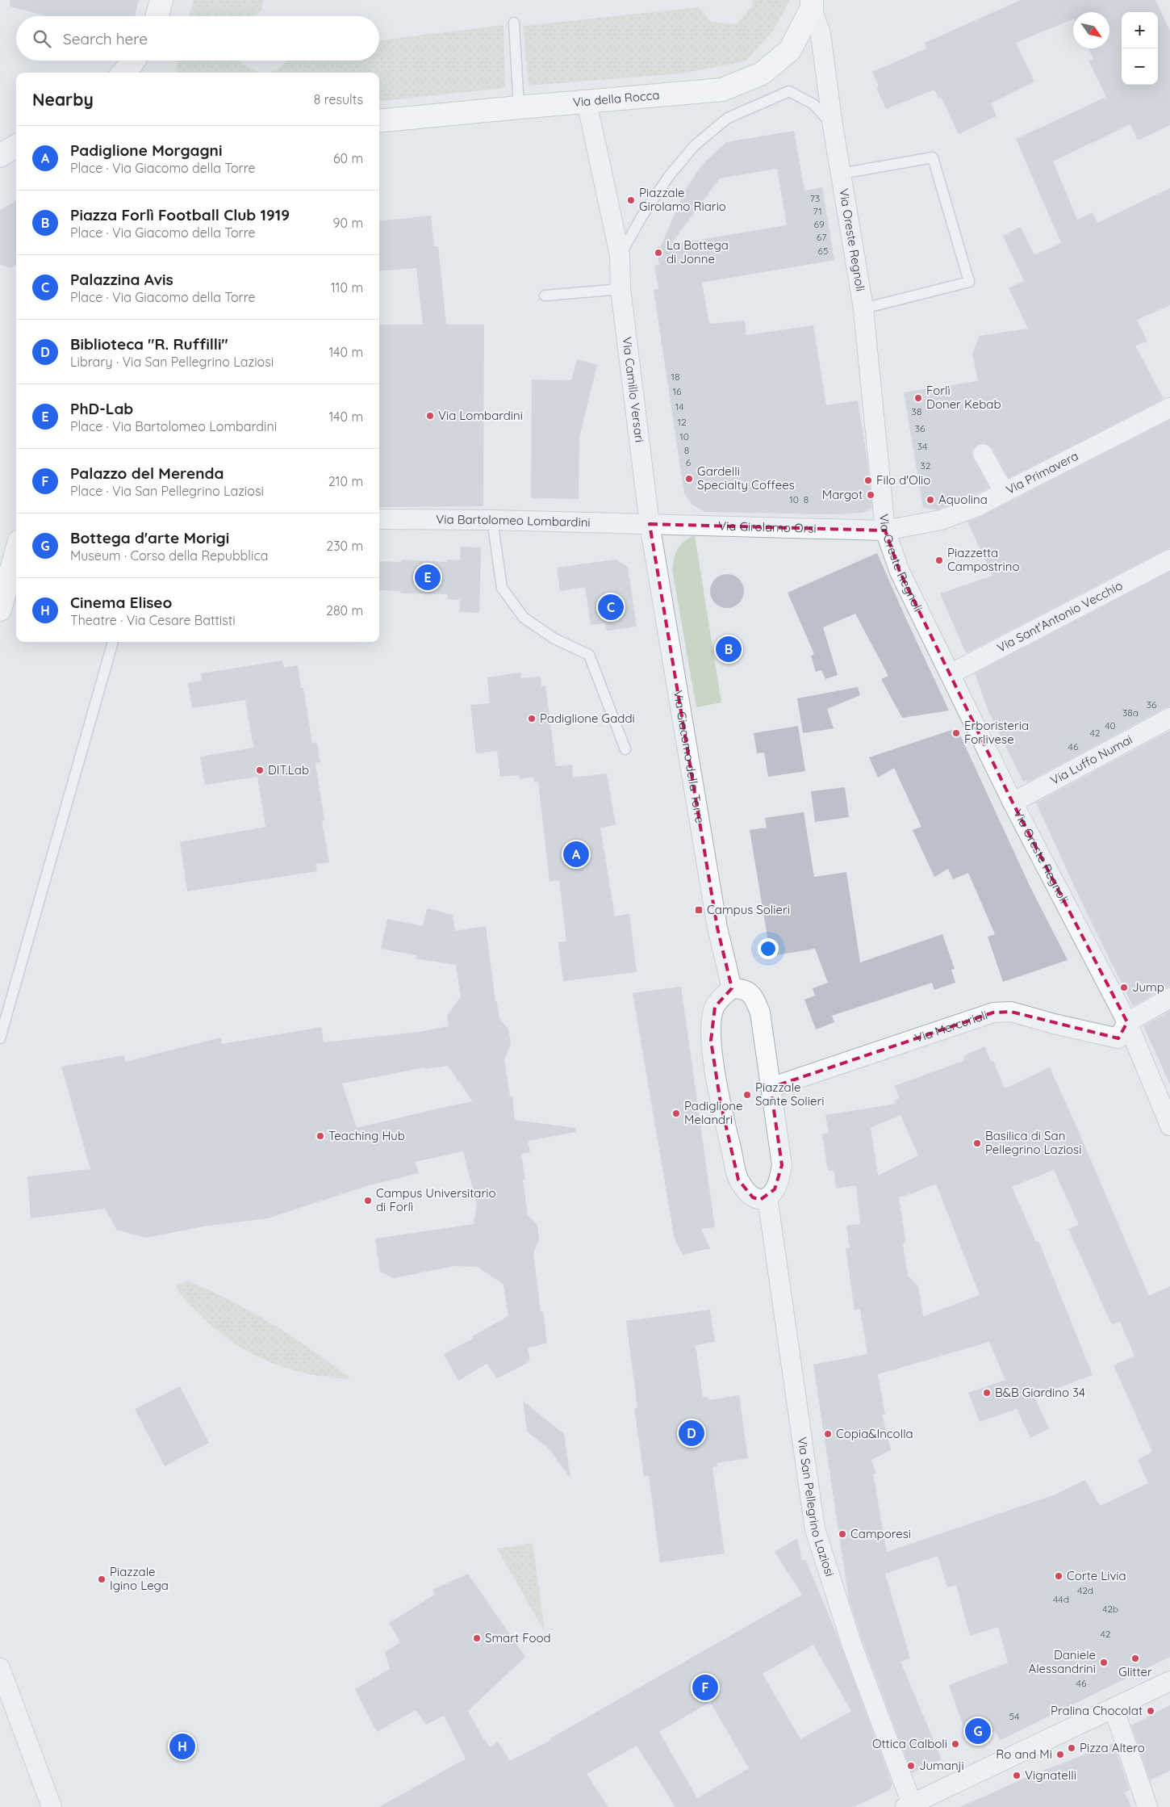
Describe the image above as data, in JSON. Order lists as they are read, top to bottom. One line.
{"streets":{"main road":["Via della Rocca"],"street":["Via Oreste Regnoli","Via Camillo Versari","Via Primavera","Via Bartolomeo Lombardini","Via Girolamo Orsi","Via Sant'Antonio Vecchio","Via Giacomo della Torre","Via Luffo Numai","Via Mercuriali","Via San Pellegrino Laziosi"]},"crossings":[["Via della Rocca","Via Oreste Regnoli"],["Via Oreste Regnoli","Via Primavera"],["Via Oreste Regnoli","Via Girolamo Orsi"],["Via Oreste Regnoli","Via Sant'Antonio Vecchio"],["Via Oreste Regnoli","Via Luffo Numai"],["Via Oreste Regnoli","Via Mercuriali"],["Via Camillo Versari","Via Bartolomeo Lombardini"],["Via Camillo Versari","Via Girolamo Orsi"],["Via Camillo Versari","Via Giacomo della Torre"],["Via Primavera","Via Girolamo Orsi"],["Via Bartolomeo Lombardini","Via Girolamo Orsi"],["Via Bartolomeo Lombardini","Via Giacomo della Torre"],["Via Girolamo Orsi","Via Giacomo della Torre"]],"places":{"other":["Piazzale Girolamo Riario","La Bottega di Jonne","Forlì Doner Kebab","Via Lombardini","Gardelli Specialty Coffees","Filo d'Olio","Margot","Aquolina","Piazzetta Campostrino","Padiglione Gaddi","Erboristeria Forlivese","DIT.Lab","Jump","Piazzale Sante Solieri","Padiglione Melandri","Teaching Hub","Basilica di San Pellegrino Laziosi","Campus Universitario di Forlì","B&B Giardino 34","Copia&Incolla","Camporesi","Corte Livia","Piazzale Igino Lega","Smart Food","Glitter","Daniele Alessandrini","Pralina Chocolat","Ottica Calboli","Pizza Altero","Ro and Mi","Jumanji","Vignatelli"],"transit":["Campus Solieri"]},"house_numbers":["73","71","69","67","65","18","16","14","38","12","36","10","34","8","6","32","10","8","36","38a","40","42","46","42d","44d","42b","42","46","54"],"north":"bottom right","page":{"map_buttons":["+","−"],"search":"Search here","heading":["Nearby","8 results"],"list":[{"mark":"A","name":"Padiglione Morgagni","note":"Place · Via Giacomo della Torre","value":"60 m"},{"mark":"B","name":"Piazza Forlì Football Club 1919","note":"Place · Via Giacomo della Torre","value":"90 m"},{"mark":"C","name":"Palazzina Avis","note":"Place · Via Giacomo della Torre","value":"110 m"},{"mark":"D","name":"Biblioteca \"R. Ruffilli\"","note":"Library · Via San Pellegrino Laziosi","value":"140 m"},{"mark":"E","name":"PhD-Lab","note":"Place · Via Bartolomeo Lombardini","value":"140 m"},{"mark":"F","name":"Palazzo del Merenda","note":"Place · Via San Pellegrino Laziosi","value":"210 m"},{"mark":"G","name":"Bottega d'arte Morigi","note":"Museum · Corso della Repubblica","value":"230 m"},{"mark":"H","name":"Cinema Eliseo","note":"Theatre · Via Cesare Battisti","value":"280 m"}],"pins":["E","C","B","A","D","F","G","H"]}}
